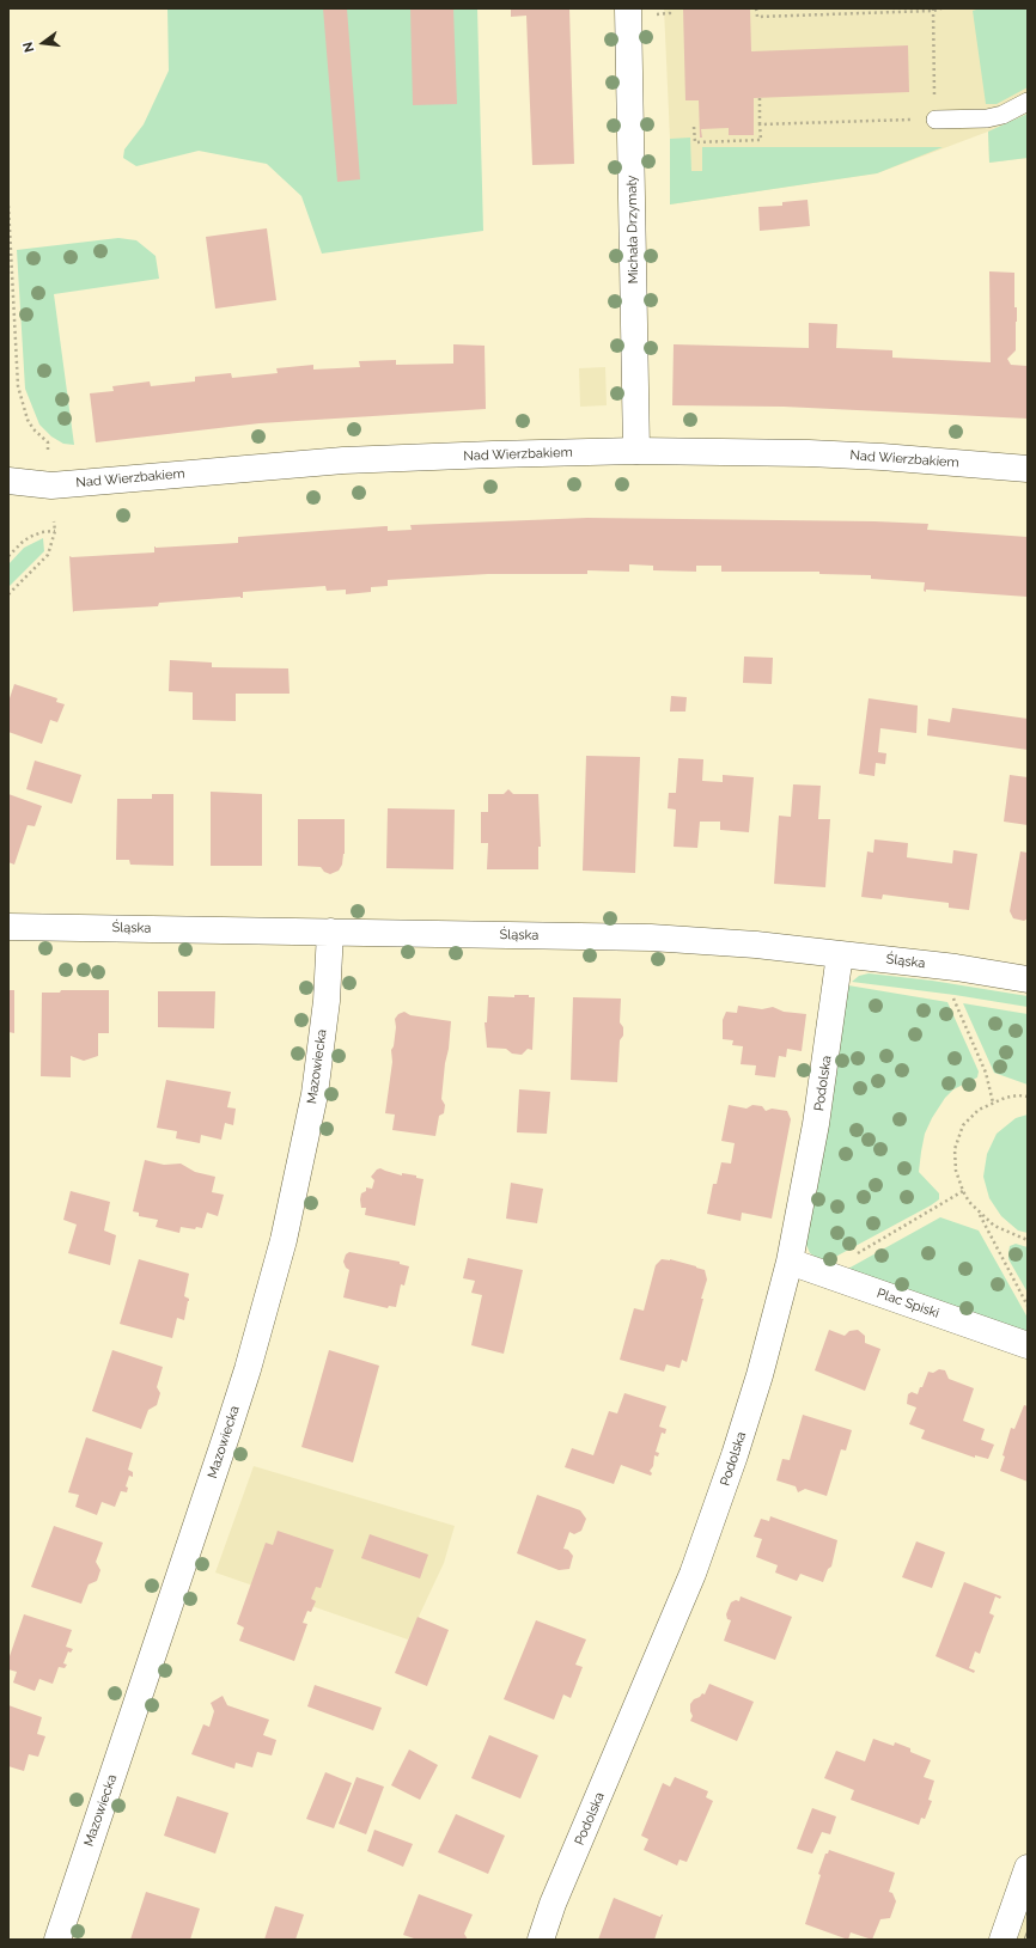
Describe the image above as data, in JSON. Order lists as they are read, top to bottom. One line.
{"streets":{"street":["Michała Drzymały","Nad Wierzbakiem","Śląska","Mazowiecka","Podolska","Plac Spiski"]},"crossings":[["Michała Drzymały","Nad Wierzbakiem"],["Śląska","Mazowiecka"],["Śląska","Podolska"],["Podolska","Plac Spiski"]],"north":"left"}
